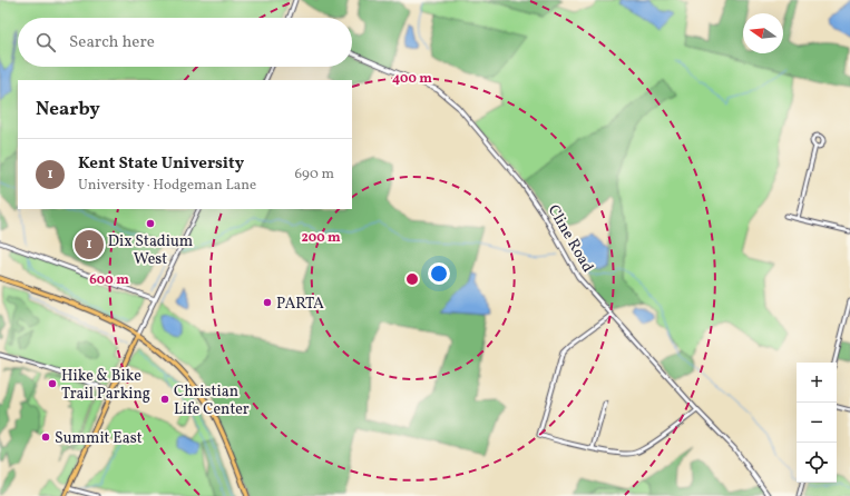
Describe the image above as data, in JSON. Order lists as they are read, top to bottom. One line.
{"streets":{"street":["Cline Road"]},"places":["Dix Stadium West","PARTA","Hike & Bike Trail Parking","Christian Life Center","Summit East"],"north":"left","page":{"search":"Search here","heading":"Nearby","list":[{"mark":"1","name":"Kent State University","note":"University · Hodgeman Lane","value":"690 m"}],"pins":"1","map_buttons":["+","−"]},"rings":["400 m","200 m","600 m"]}
